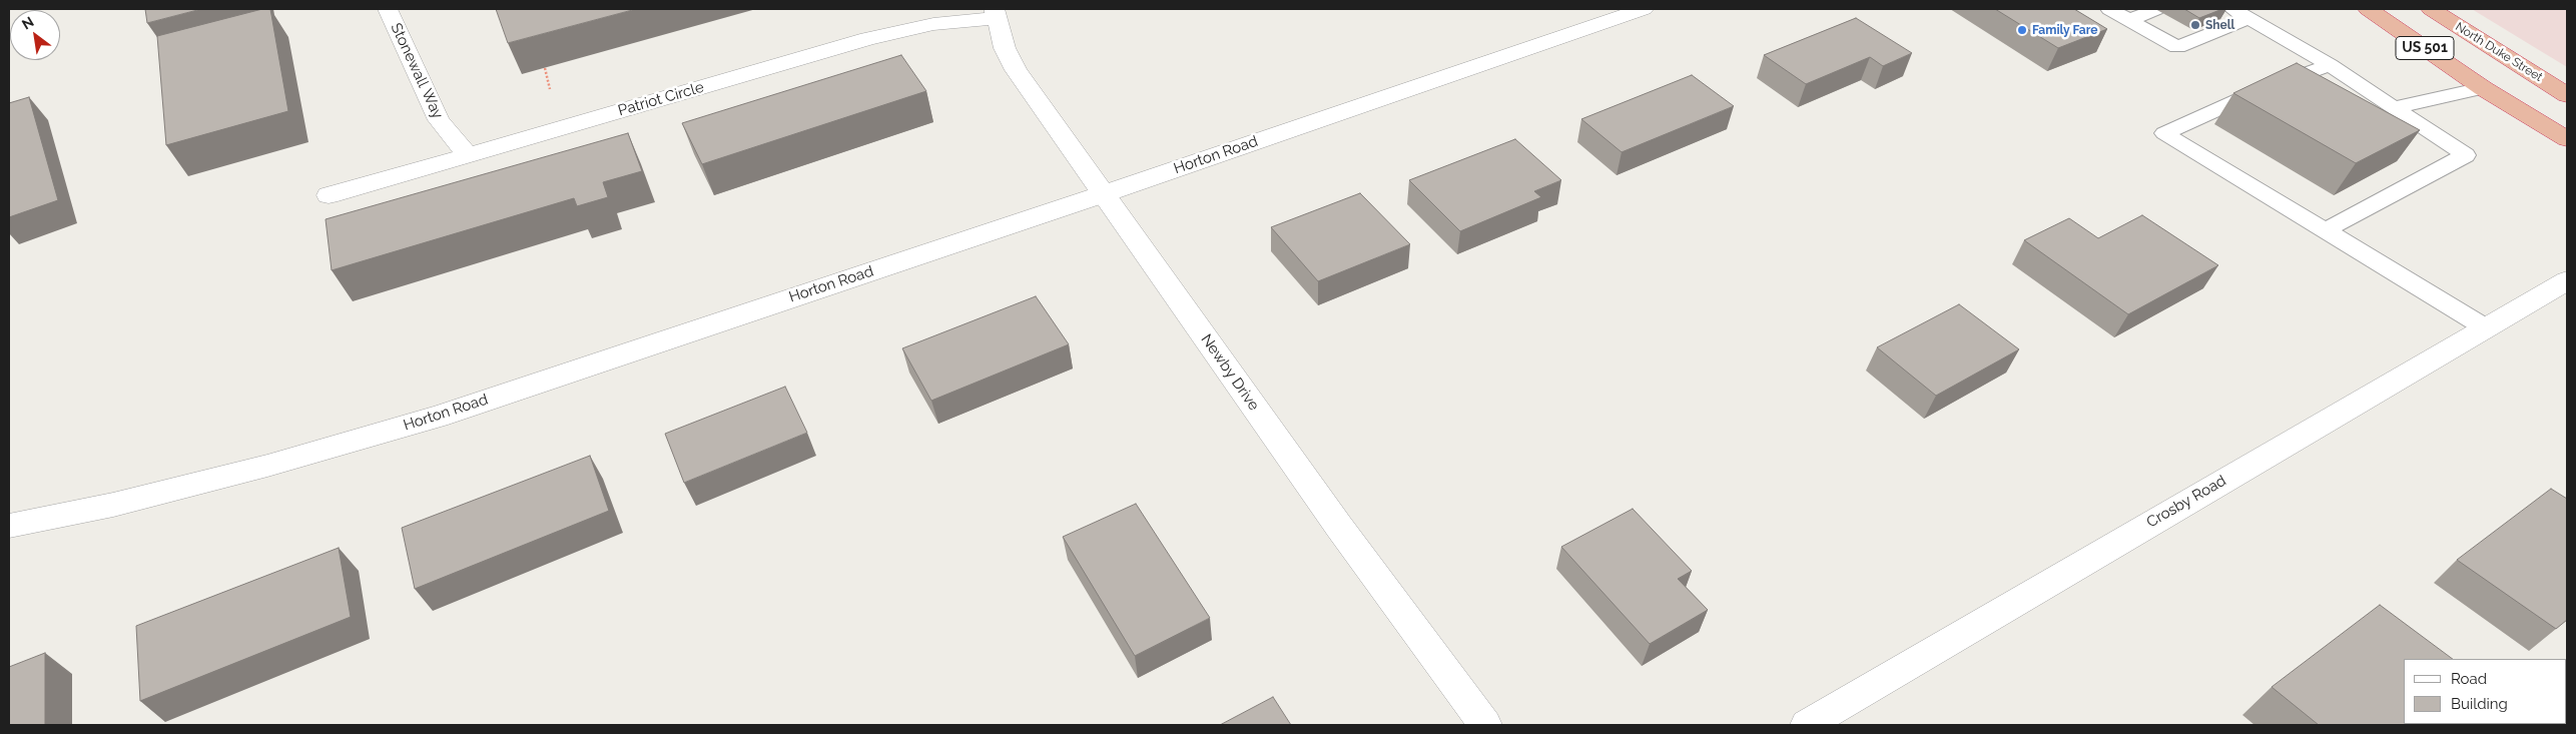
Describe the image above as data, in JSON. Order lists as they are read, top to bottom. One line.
{"streets":{"highway":["US 501","North Duke Street"],"street":["Stonewall Way","Patriot Circle","Horton Road","Newby Drive","Crosby Road"]},"crossings":[["Stonewall Way","Patriot Circle"],["Patriot Circle","Newby Drive"],["Horton Road","Newby Drive"]],"places":["Shell","Family Fare"],"legend":["Road","Building"],"north":"top left"}
